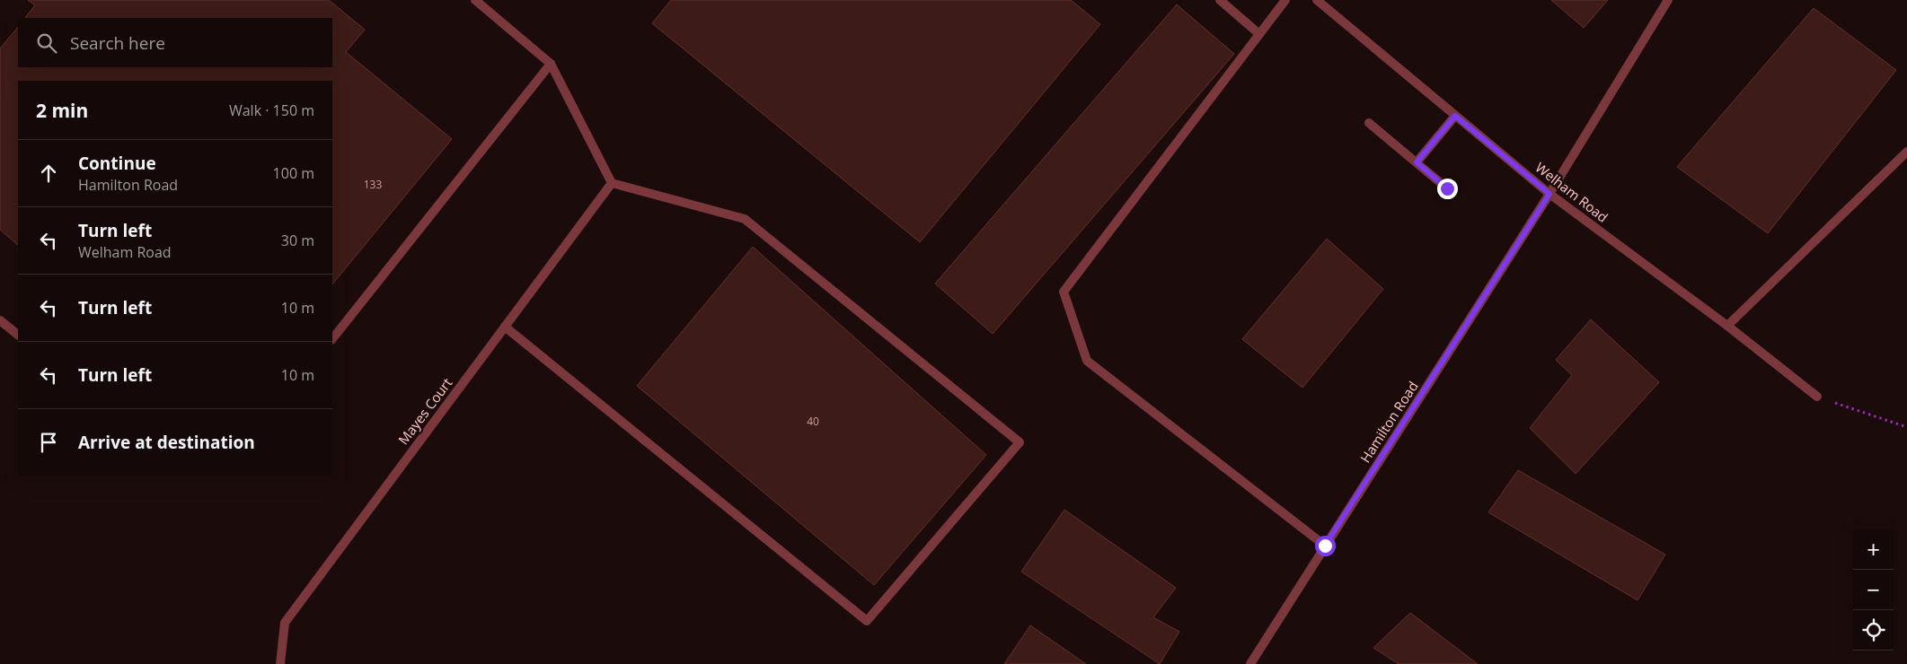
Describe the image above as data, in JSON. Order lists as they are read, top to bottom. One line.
{"streets":{"street":["Welham Road","Mayes Court","Hamilton Road"]},"crossings":[["Welham Road","Hamilton Road"]],"house_numbers":["133","40"],"page":{"search":"Search here","heading":["2 min","Walk · 150 m"],"list":[["Continue","Hamilton Road","100 m"],["Turn left","Welham Road","30 m"],["Turn left","10 m"],["Turn left","10 m"],"Arrive at destination"],"map_buttons":["+","−"]}}
